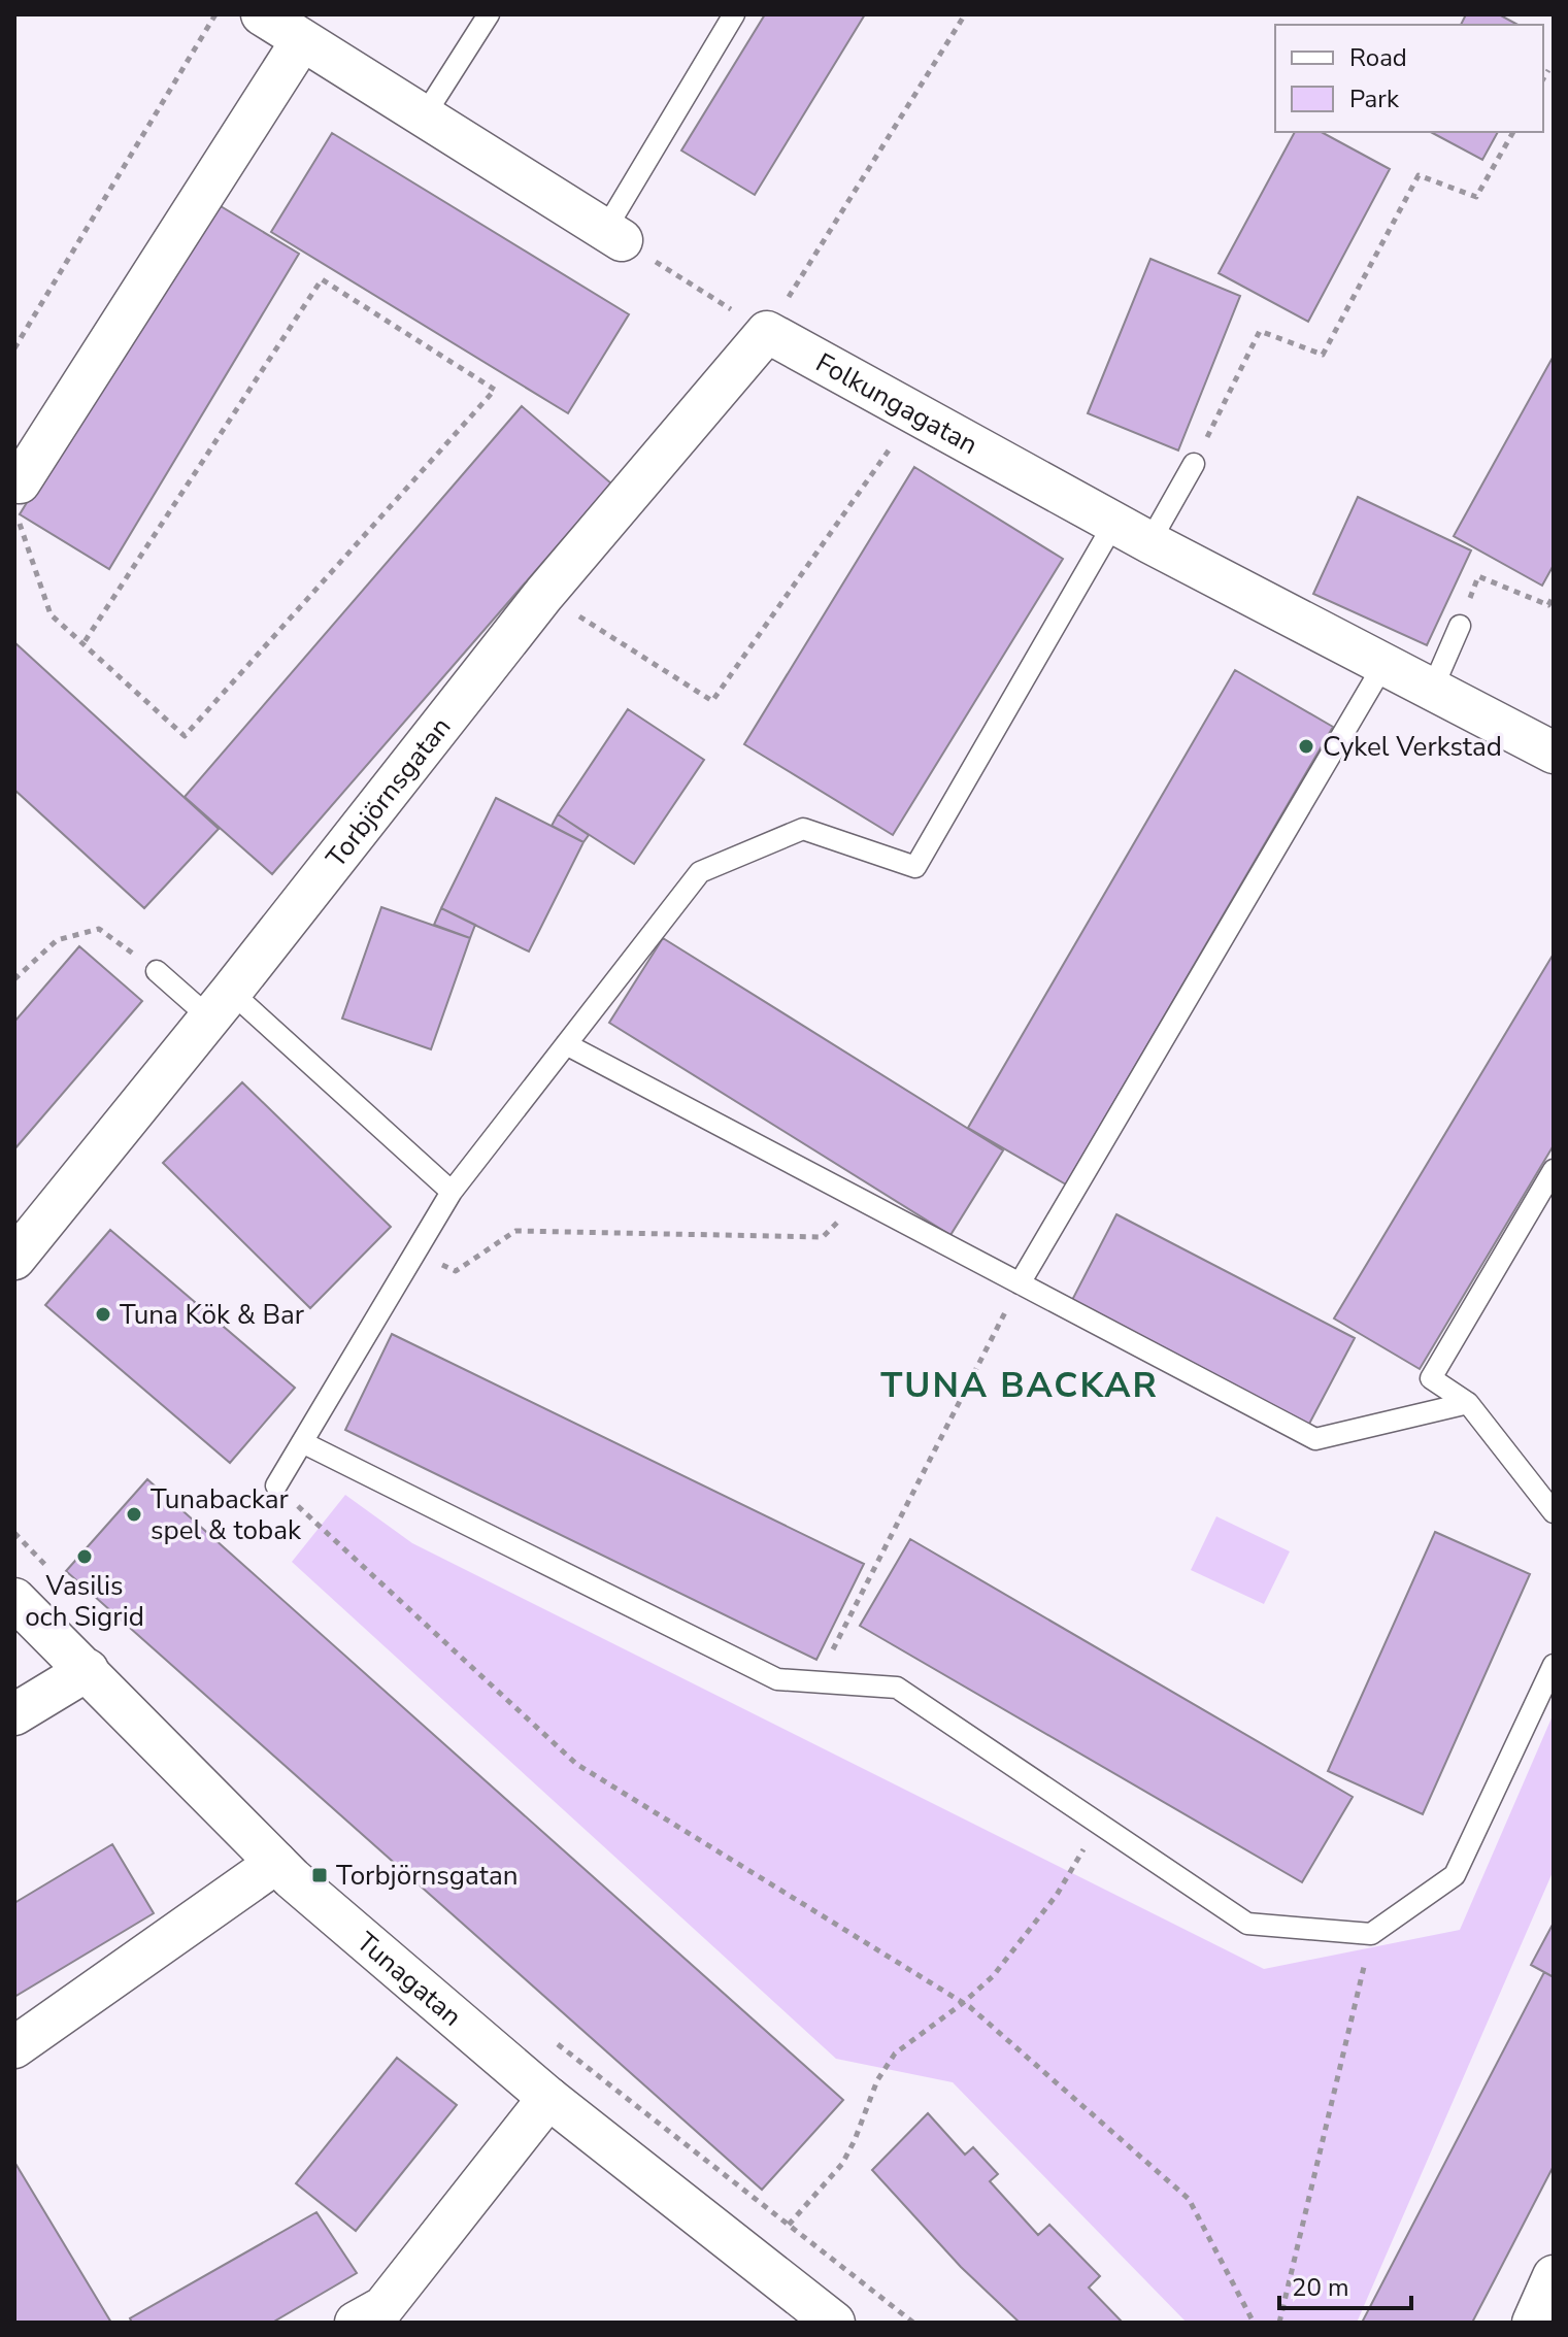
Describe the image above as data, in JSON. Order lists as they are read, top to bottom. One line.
{"streets":{"street":["Folkungagatan","Torbjörnsgatan","Tunagatan"]},"crossings":[["Folkungagatan","Torbjörnsgatan"]],"districts":["TUNA BACKAR"],"places":{"other":["Cykel Verkstad","Tuna Kök & Bar","Tunabackar spel & tobak","Vasilis och Sigrid"],"transit":["Torbjörnsgatan"]},"legend":["Road","Park"],"scale_bar":"20 m"}
